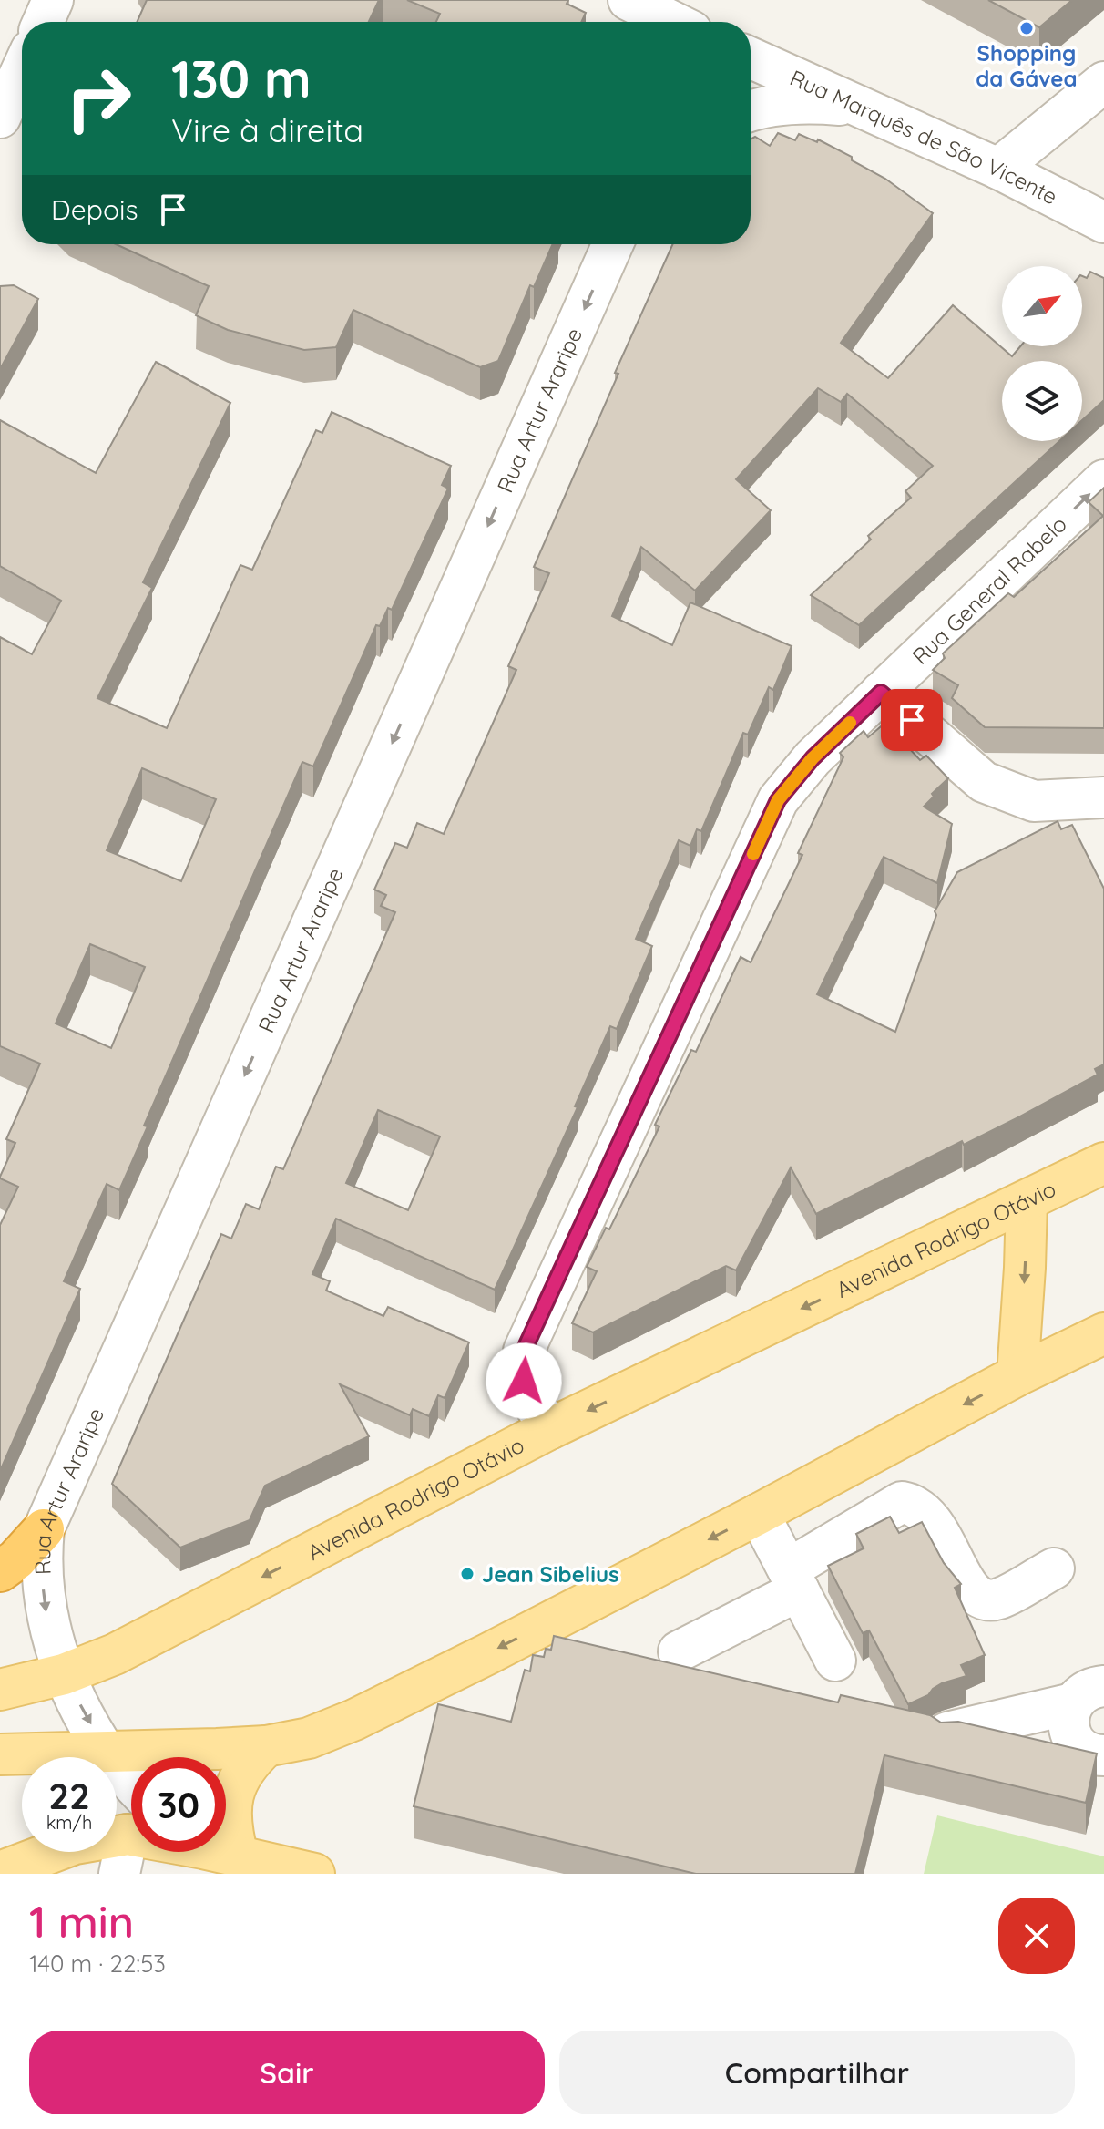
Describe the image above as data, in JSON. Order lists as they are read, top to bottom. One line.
{"streets":{"main road":["Avenida Rodrigo Otávio"],"street":["Rua Marquês de São Vicente","Rua Artur Araripe","Rua General Rabelo"]},"crossings":[["Rua Artur Araripe","Avenida Rodrigo Otávio"],["Rua General Rabelo","Avenida Rodrigo Otávio"]],"one_way":["Rua Artur Araripe"],"places":["Shopping da Gávea","Jean Sibelius"],"north":"top right","page":{"turn":["130 m","Vire à direita"],"then":"Depois","speed":"22 km/h","limit":"30","heading":["1 min","140 m · 22:53"],"buttons":["Sair","Compartilhar"]}}
